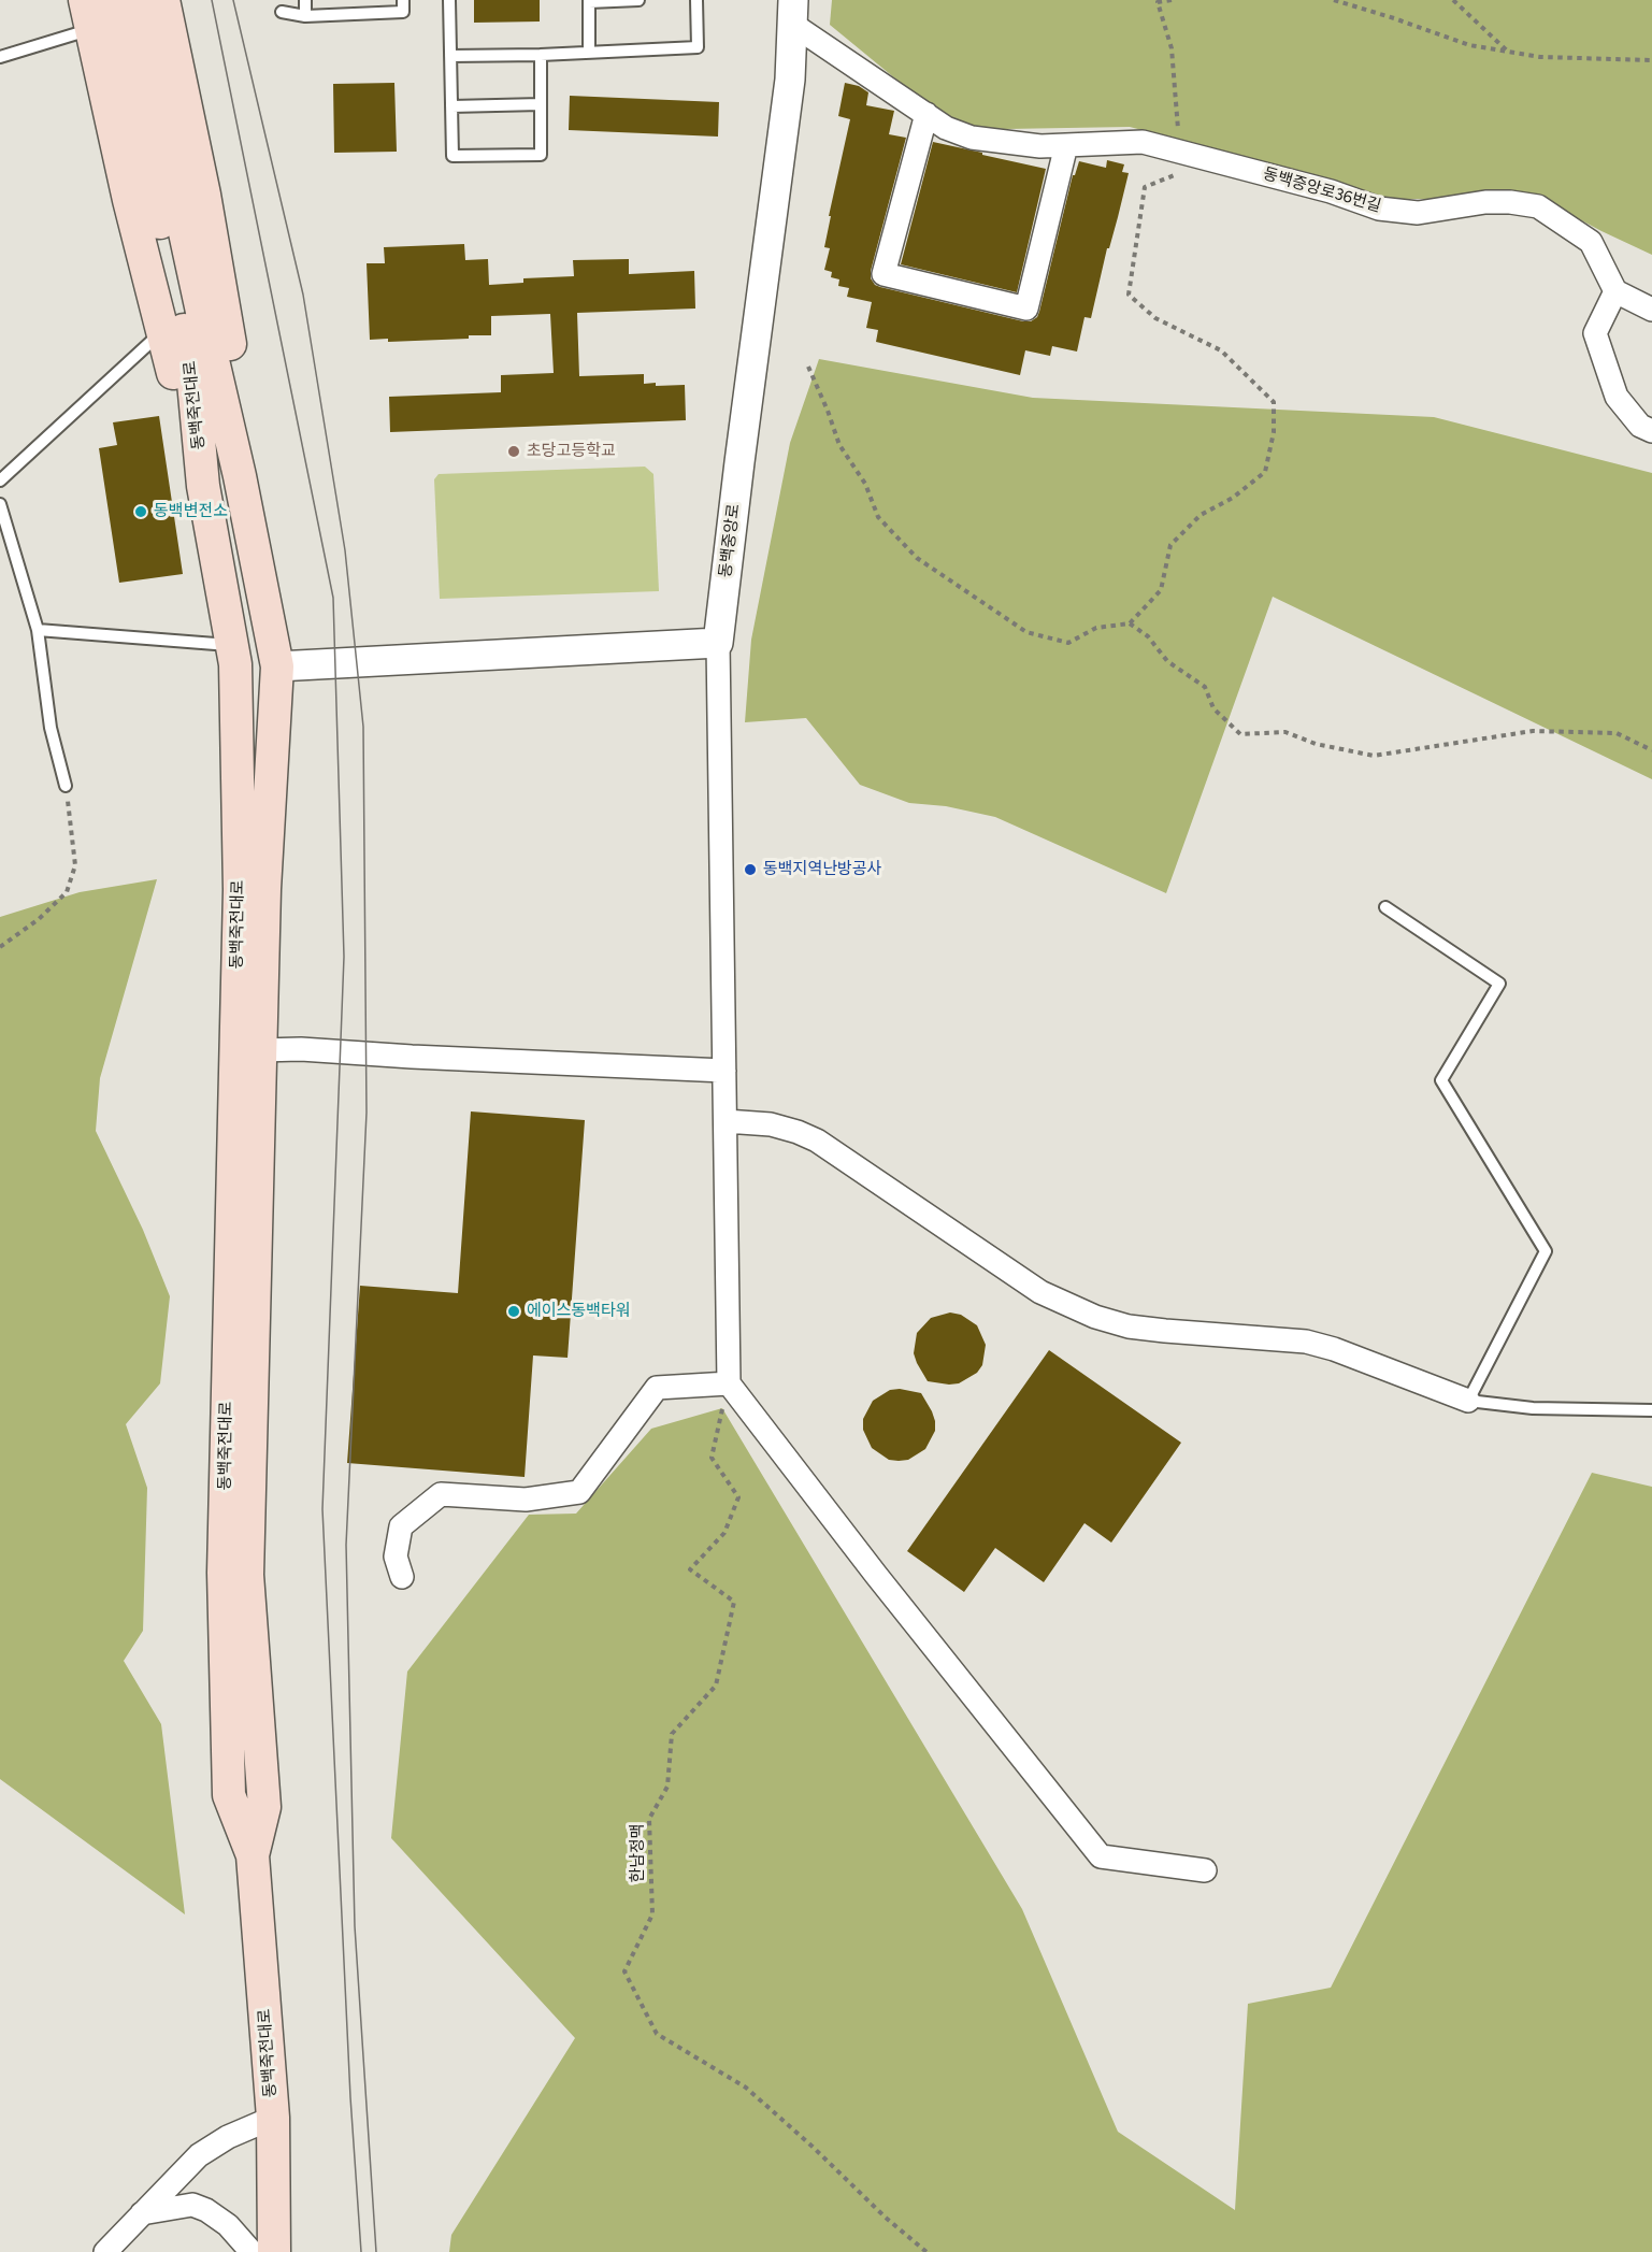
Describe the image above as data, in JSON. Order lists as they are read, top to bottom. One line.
{"streets":{"main road":["동백죽전대로"],"street":["동백중앙로36번길","동백중앙로"],"path":["한남정맥"]},"crossings":[["동백중앙로36번길","동백중앙로"]],"places":["초당고등학교","동백변전소","동백지역난방공사","에이스동백타워"]}
